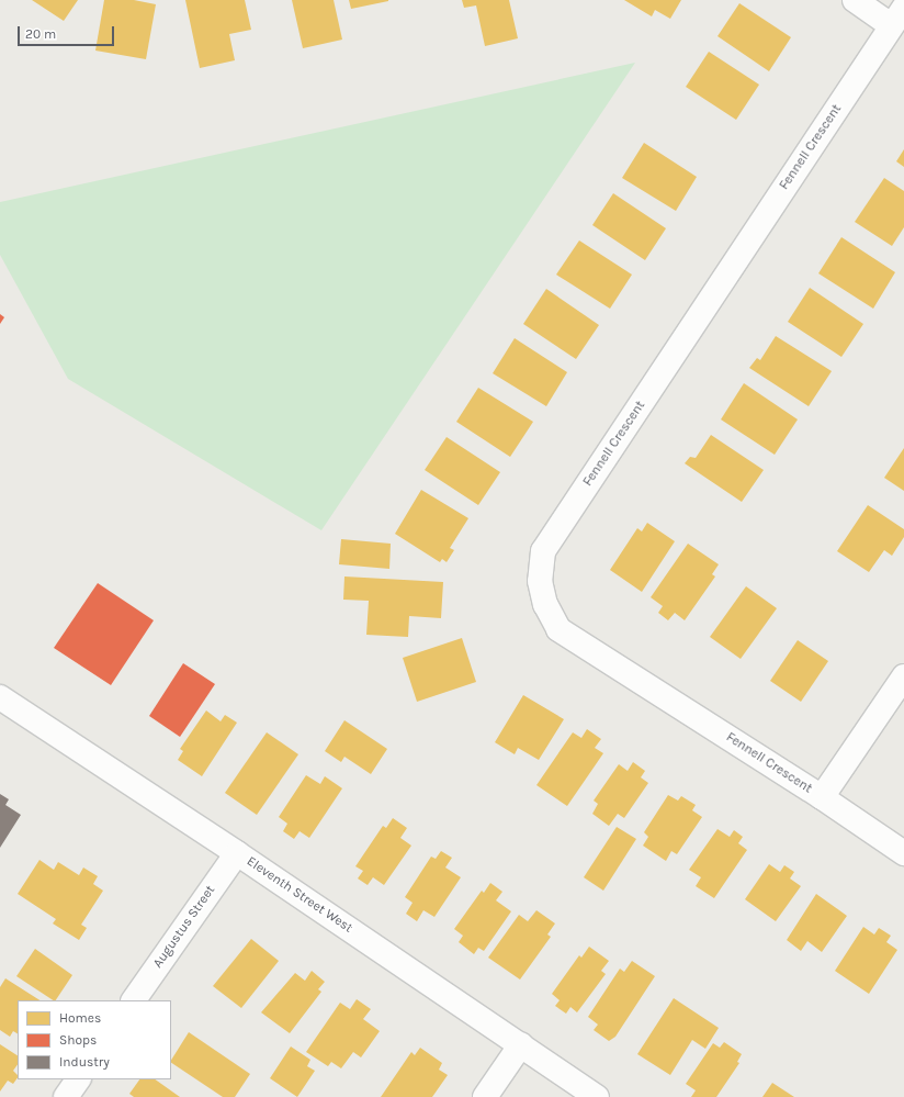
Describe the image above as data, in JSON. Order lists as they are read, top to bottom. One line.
{"streets":{"street":["Fennell Crescent","Eleventh Street West","Augustus Street"]},"crossings":[["Eleventh Street West","Augustus Street"]],"legend":["Homes","Shops","Industry"],"scale_bar":"20 m"}
